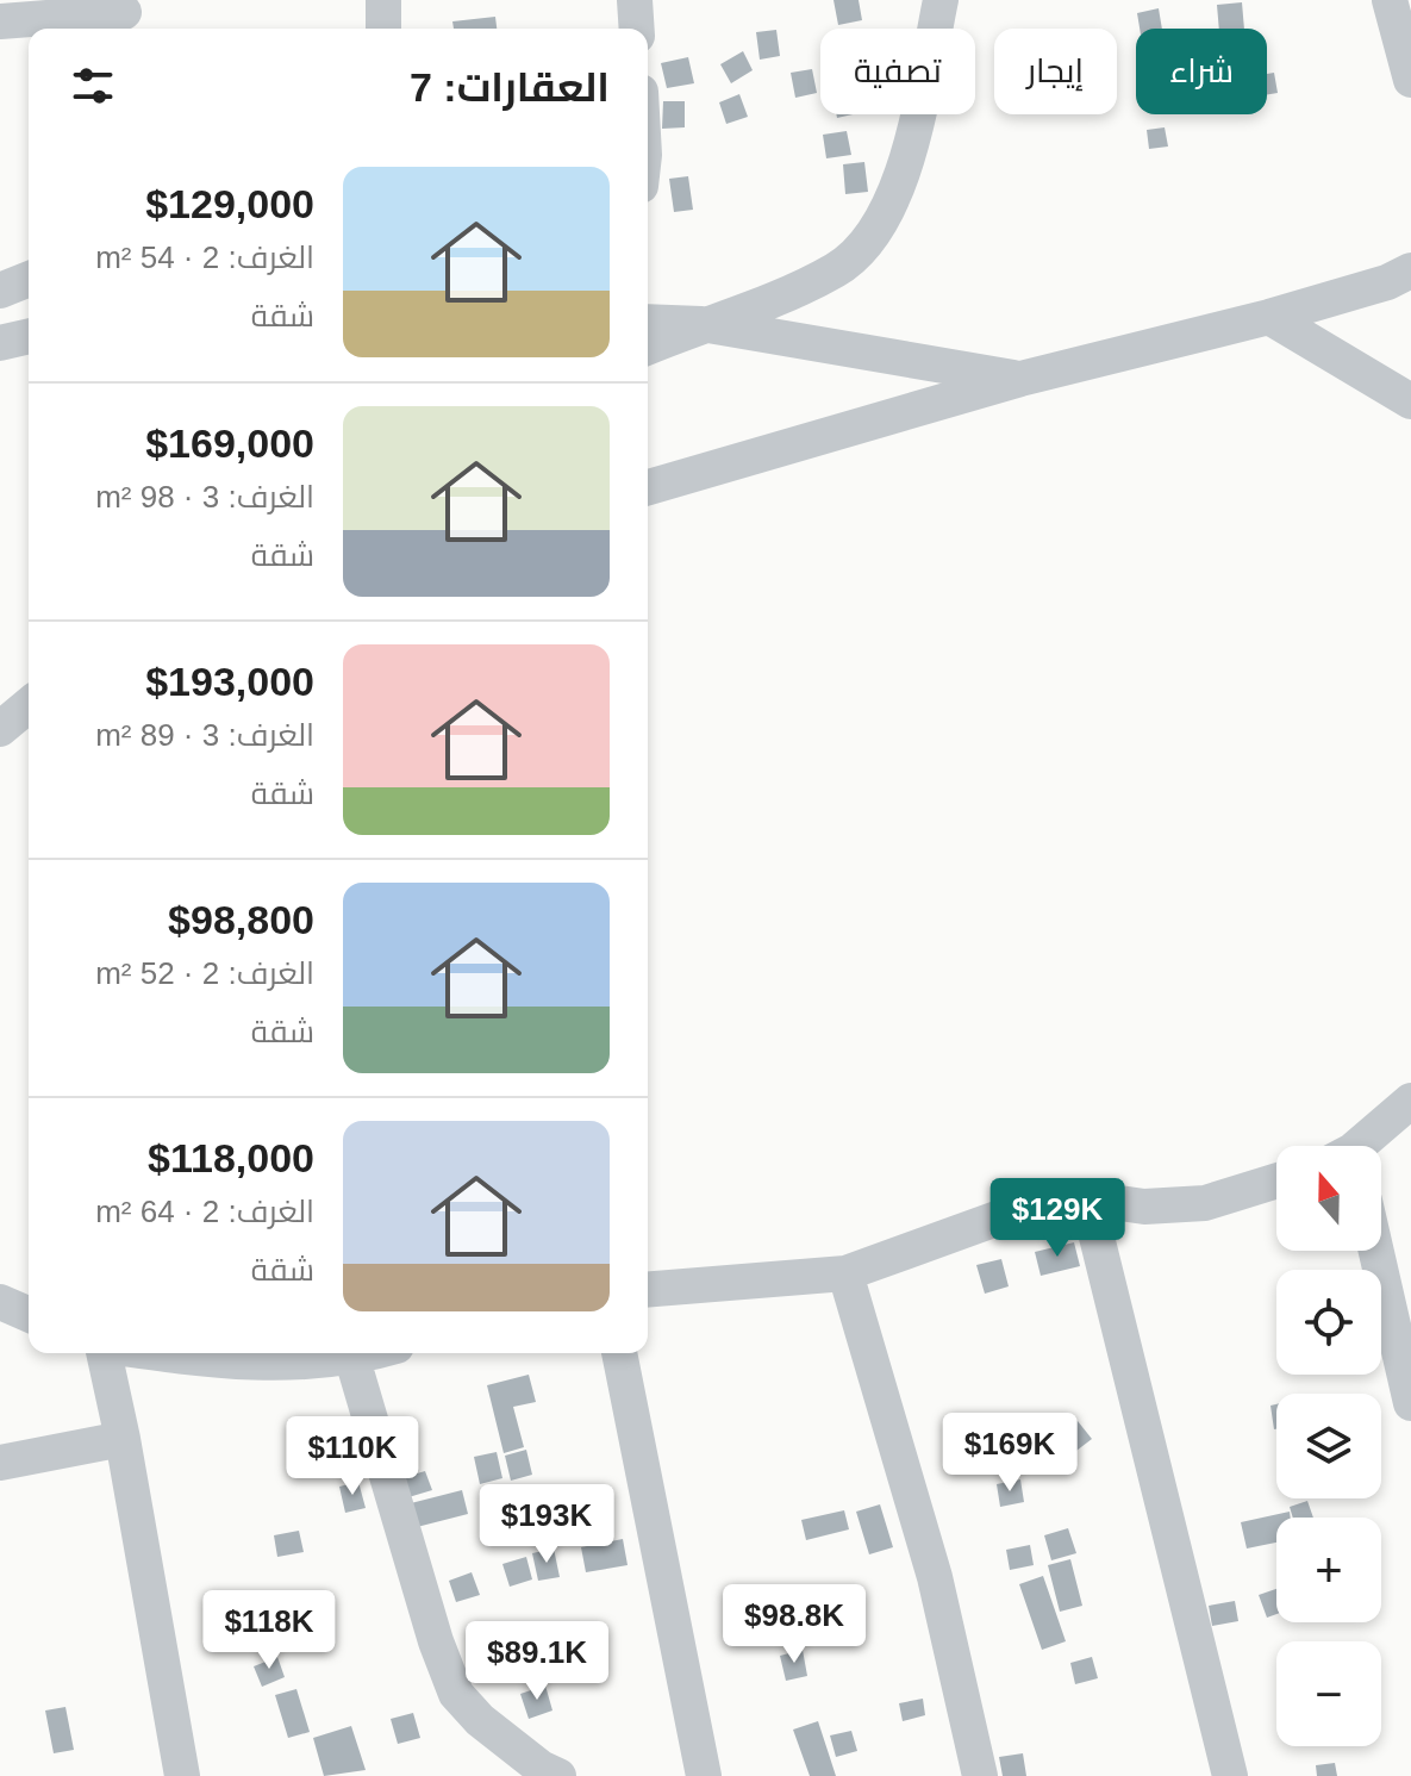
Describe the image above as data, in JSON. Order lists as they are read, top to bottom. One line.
{"north":"top","page":{"chip":["شراء","إيجار","تصفية"],"heading":"العقارات: 7","list":[{"name":"$129,000","note":"الغرف: 2 · 54 m² · شقة"},{"name":"$169,000","note":"الغرف: 3 · 98 m² · شقة"},{"name":"$193,000","note":"الغرف: 3 · 89 m² · شقة"},{"name":"$98,800","note":"الغرف: 2 · 52 m² · شقة"},{"name":"$118,000","note":"الغرف: 2 · 64 m² · شقة"}],"map_buttons":["+","−"],"price":["$129K","$169K","$110K","$193K","$98.8K","$118K","$89.1K"]}}
